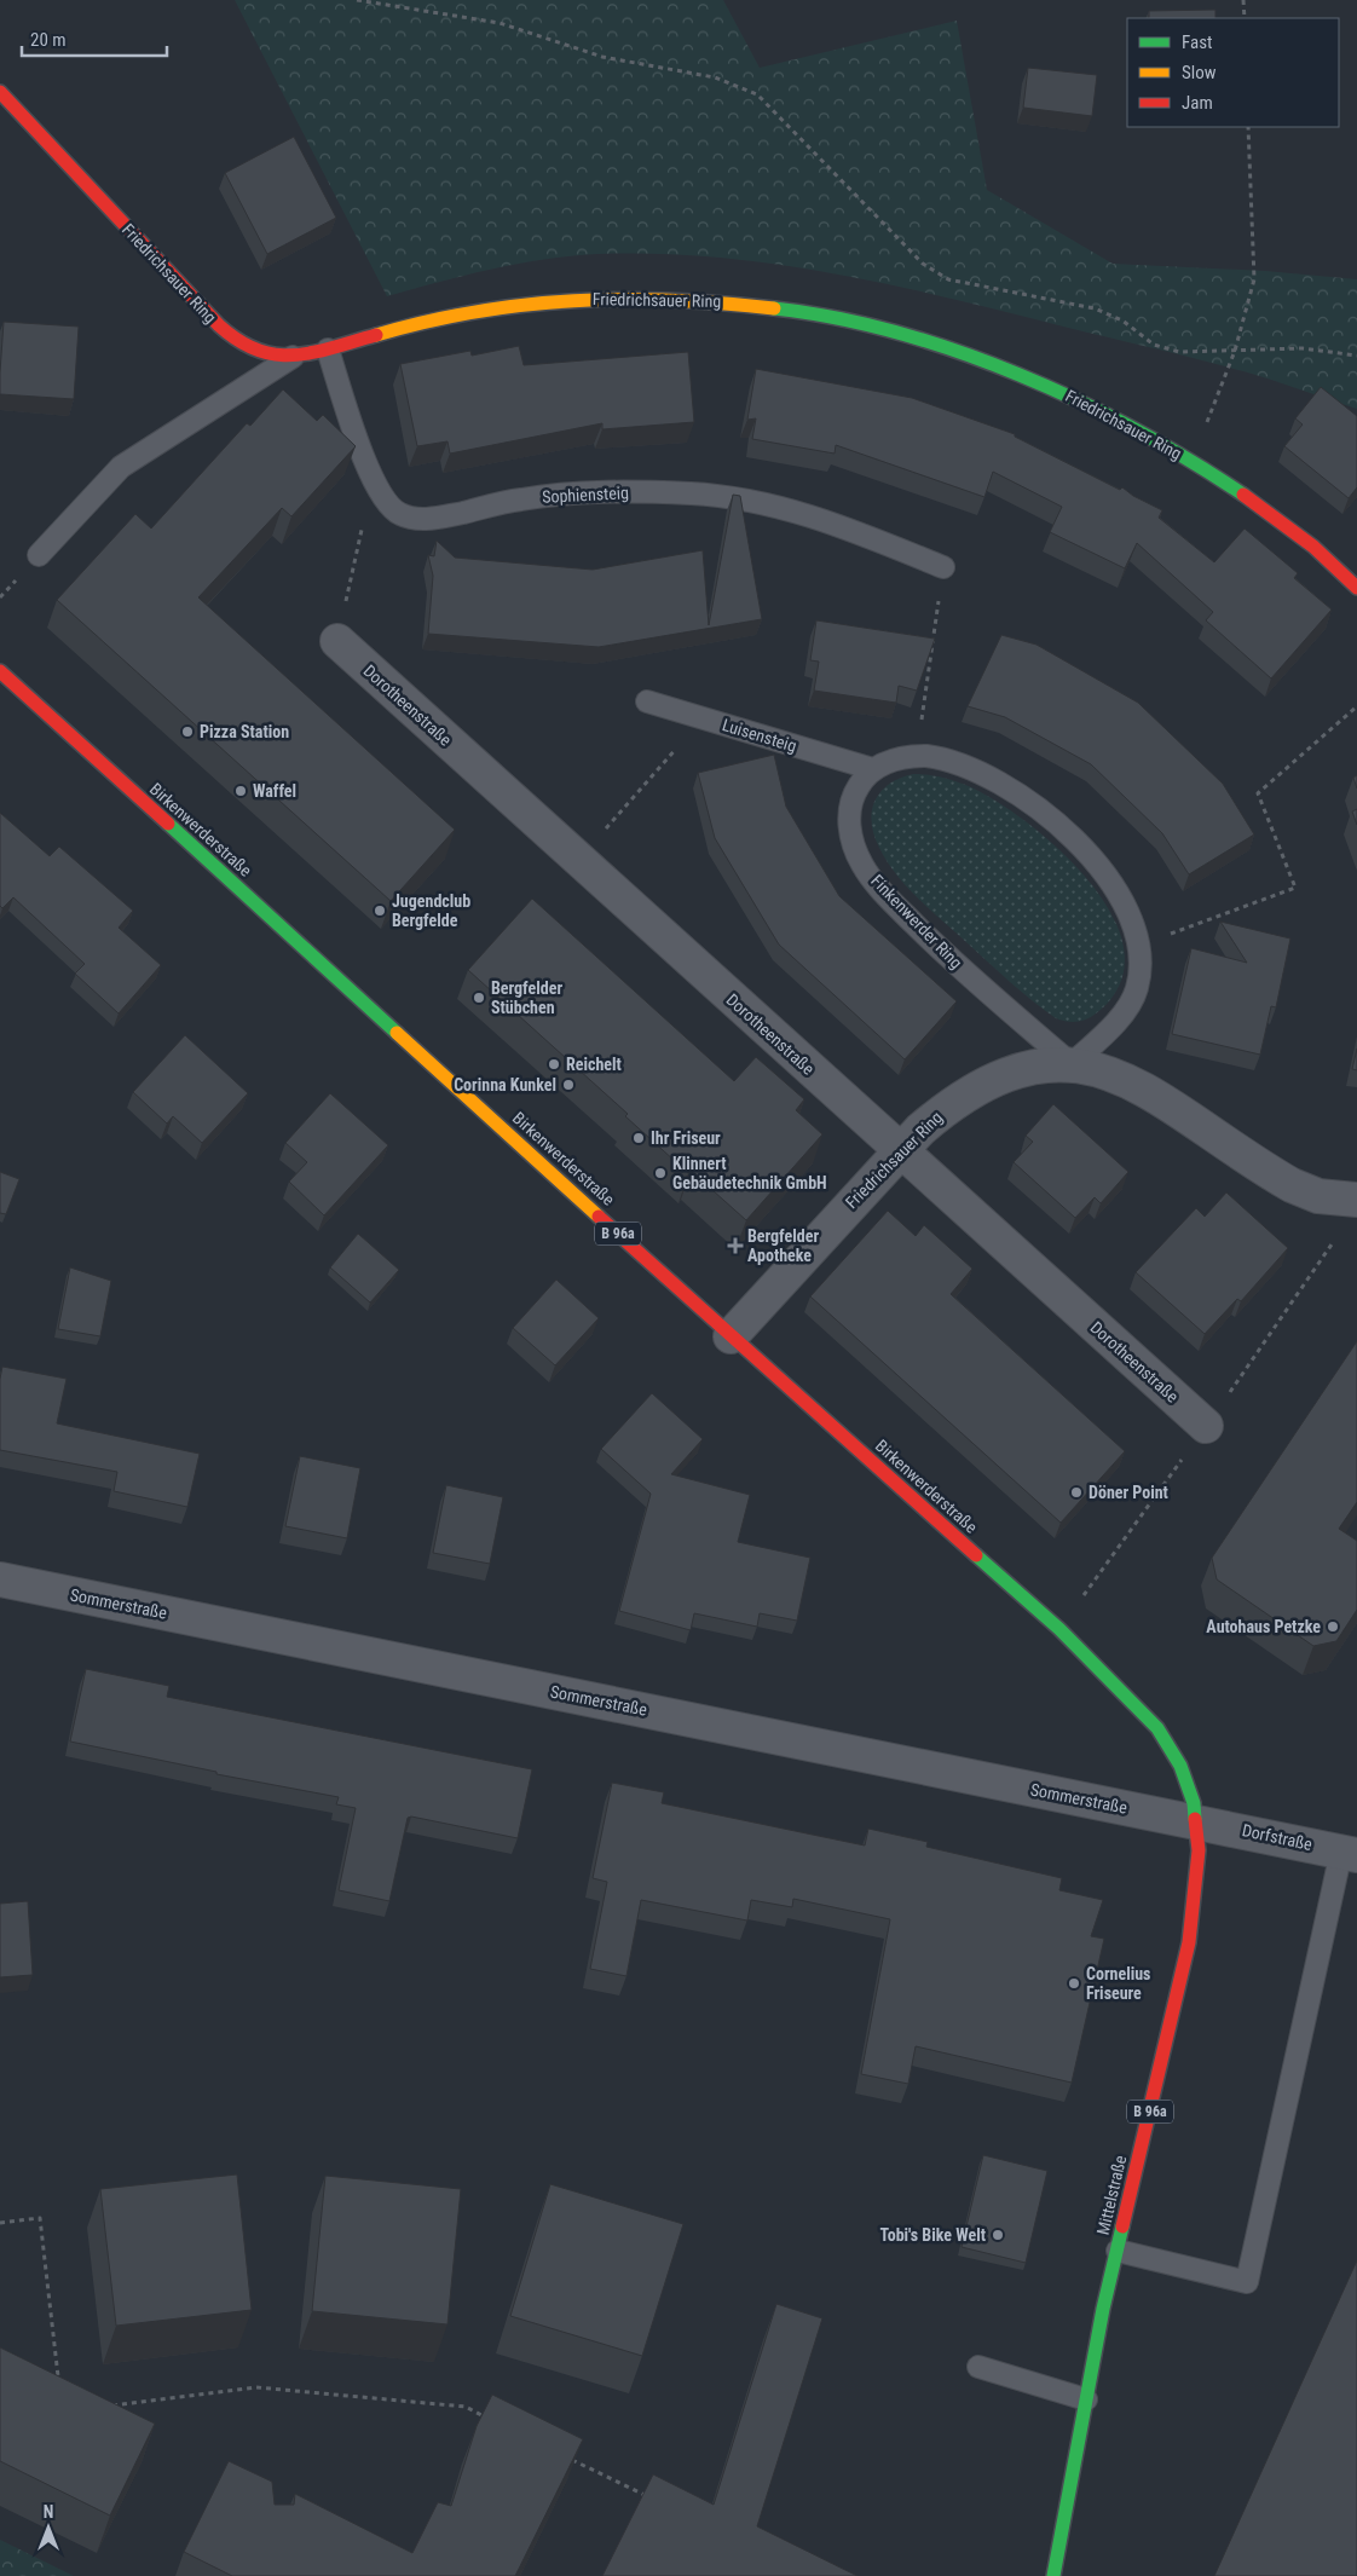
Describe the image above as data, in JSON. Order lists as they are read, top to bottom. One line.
{"streets":{"main road":["Friedrichsauer Ring","Birkenwerderstraße","B 96a","Mittelstraße"],"street":["Dorotheenstraße","Sommerstraße","Dorfstraße"],"lane":["Sophiensteig","Luisensteig","Finkenwerder Ring"]},"crossings":[["Friedrichsauer Ring","Sophiensteig"],["Friedrichsauer Ring","Dorotheenstraße"],["Friedrichsauer Ring","Birkenwerderstraße"],["Friedrichsauer Ring","Finkenwerder Ring"],["Luisensteig","Finkenwerder Ring"],["Birkenwerderstraße","Sommerstraße"],["Birkenwerderstraße","Dorfstraße"],["Birkenwerderstraße","Mittelstraße"],["Sommerstraße","Dorfstraße"],["Sommerstraße","Mittelstraße"],["Dorfstraße","Mittelstraße"]],"places":{"other":["Pizza Station","Waffel","Jugendclub Bergfelde","Bergfelder Stübchen","Reichelt","Corinna Kunkel","Ihr Friseur","Klinnert Gebäudetechnik GmbH","Döner Point","Autohaus Petzke","Cornelius Friseure","Tobi's Bike Welt"],"health":["Bergfelder Apotheke"]},"legend":["Fast","Slow","Jam"],"scale_bar":"20 m","north":"top"}
